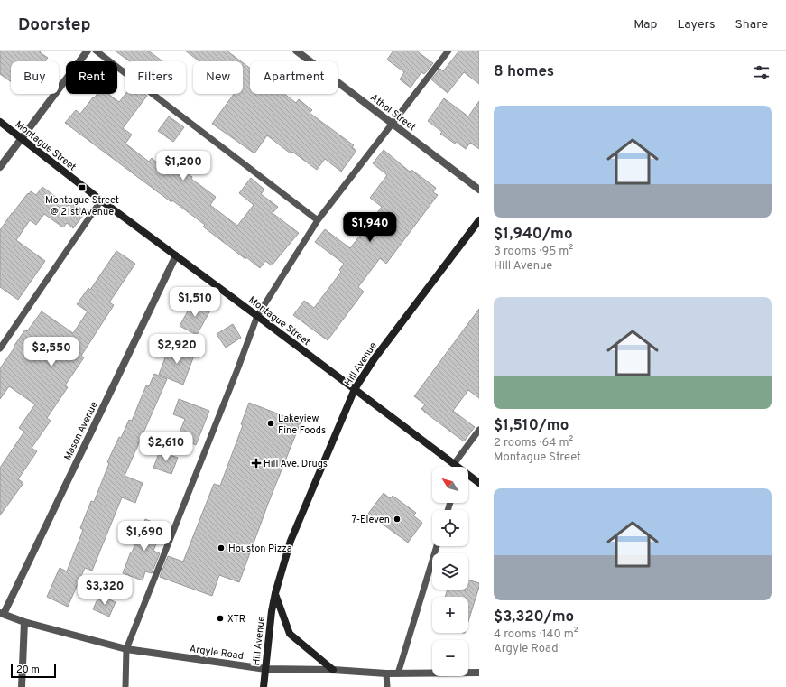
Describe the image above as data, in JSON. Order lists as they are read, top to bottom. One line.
{"streets":{"street":["Athol Street","Montague Street","Hill Avenue","Mason Avenue","Argyle Road"]},"crossings":[["Montague Street","Hill Avenue"],["Montague Street","Mason Avenue"],["Hill Avenue","Argyle Road"],["Mason Avenue","Argyle Road"]],"places":{"transit":["Montague Street @ 21st Avenue"],"other":["Lakeview Fine Foods","7-Eleven","Houston Pizza","XTR"],"health":["Hill Ave. Drugs"]},"scale_bar":"20 m","north":"top left","page":{"header":"Doorstep","nav":["Map","Layers","Share"],"heading":"8 homes","chip":["Buy","Rent","Filters","New","Apartment"],"list":[{"name":"$1,940/mo","note":"3 rooms · 95 m² · Hill Avenue"},{"name":"$1,510/mo","note":"2 rooms · 64 m² · Montague Street"},{"name":"$3,320/mo","note":"4 rooms · 140 m² · Argyle Road"}],"price":["$1,200","$1,940","$1,510","$2,920","$2,550","$2,610","$1,690","$3,320"],"map_buttons":["+","−"],"scale":"20 m"}}
